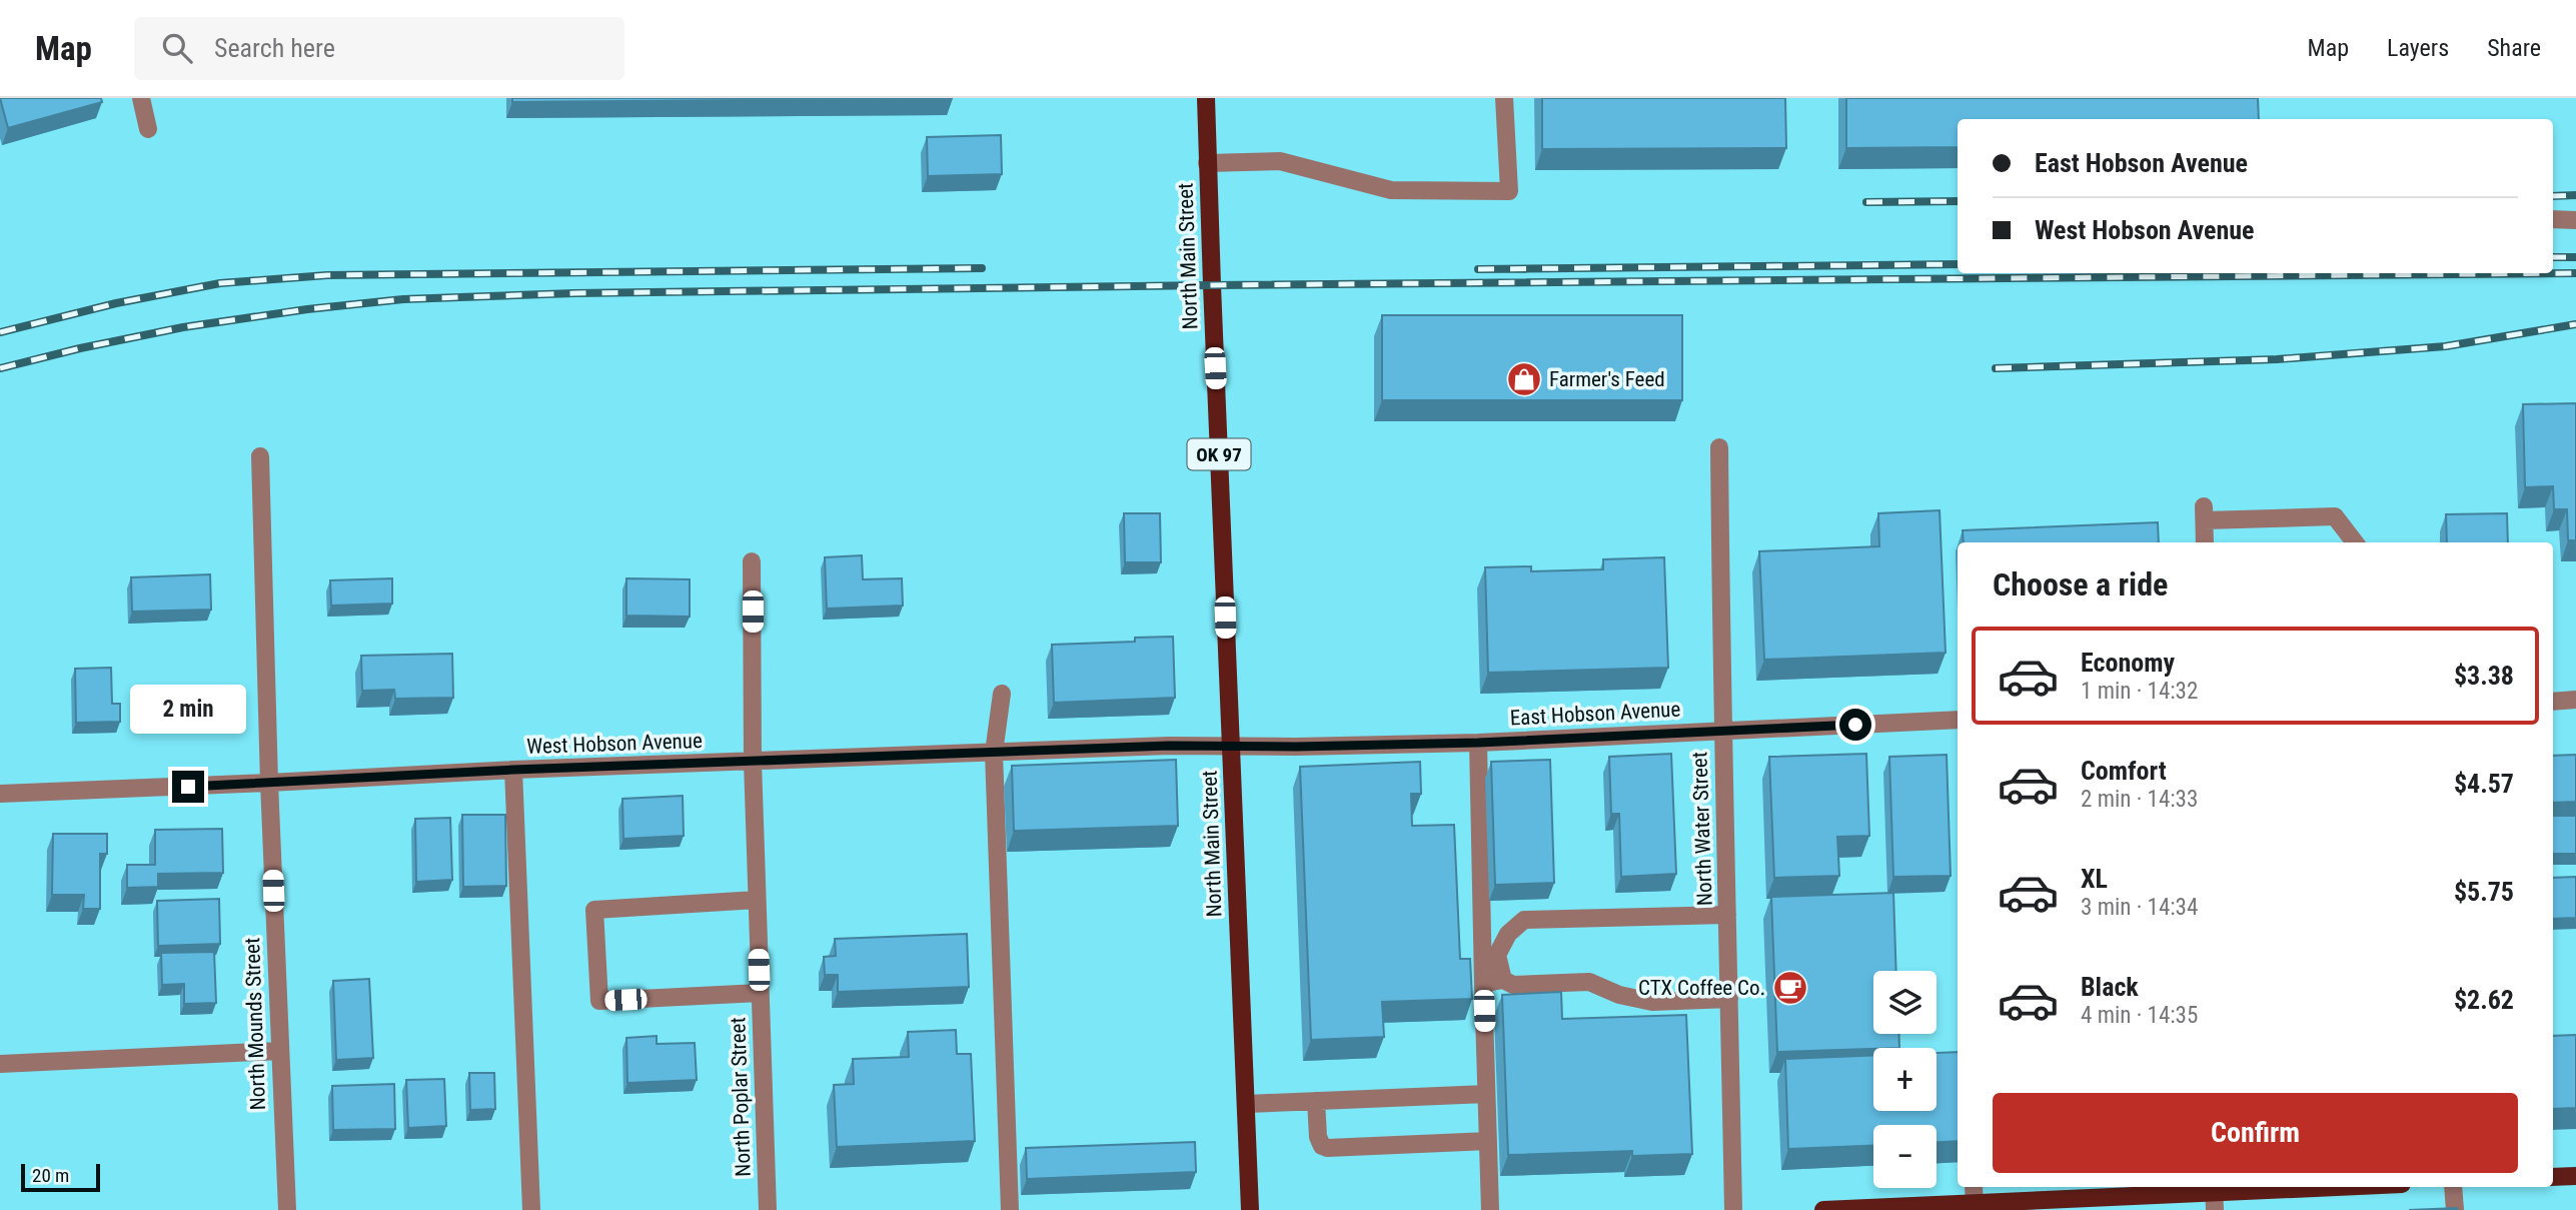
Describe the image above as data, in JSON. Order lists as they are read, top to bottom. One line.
{"streets":{"main road":["North Main Street","OK 97"],"street":["East Hobson Avenue","West Hobson Avenue","North Water Street","North Mounds Street","North Poplar Street"]},"crossings":[["North Main Street","East Hobson Avenue"],["North Main Street","West Hobson Avenue"],["East Hobson Avenue","West Hobson Avenue"],["East Hobson Avenue","North Water Street"],["West Hobson Avenue","North Mounds Street"],["West Hobson Avenue","North Poplar Street"]],"places":{"shop":["Farmer's Feed"],"cafe":["CTX Coffee Co."]},"scale_bar":"20 m","page":{"header":"Map","search":"Search here","nav":["Map","Layers","Share"],"banner":["East Hobson Avenue","West Hobson Avenue"],"heading":"Choose a ride","list":[{"name":"Economy","note":"1 min · 14:32","value":"$3.38"},{"name":"Comfort","note":"2 min · 14:33","value":"$4.57"},{"name":"XL","note":"3 min · 14:34","value":"$5.75"},{"name":"Black","note":"4 min · 14:35","value":"$2.62"}],"bubble":"2 min","map_buttons":["+","−"],"buttons":"Confirm","scale":"20 m"}}
